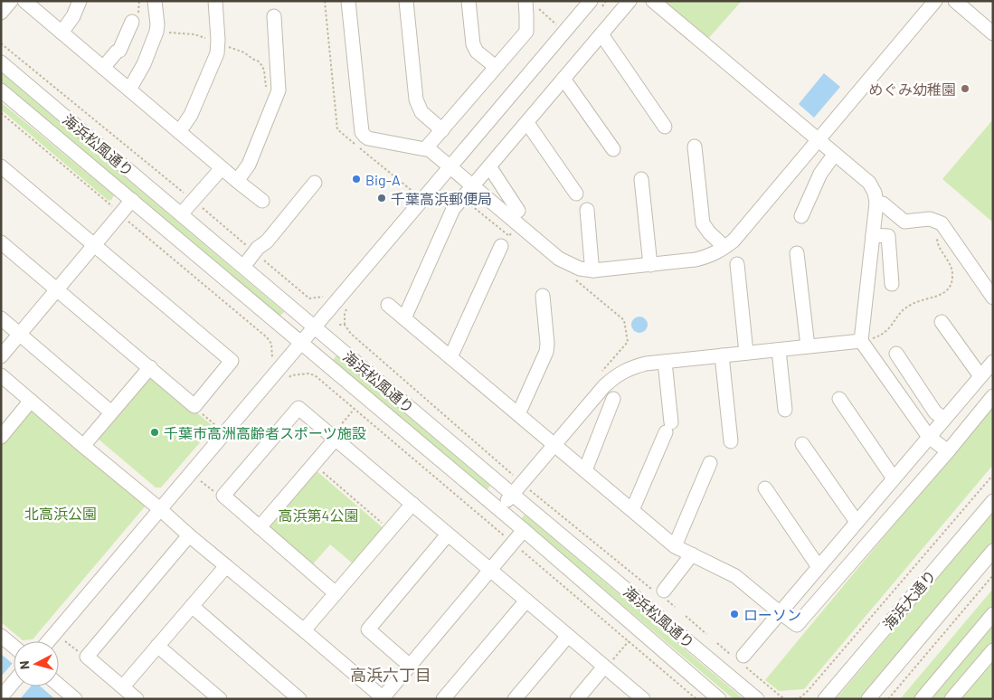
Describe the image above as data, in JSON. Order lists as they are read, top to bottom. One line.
{"streets":{"street":["海浜松風通り","海浜大通り"]},"districts":["高浜六丁目"],"parks":["北高浜公園","高浜第4公園"],"places":["めぐみ幼稚園","Big-A","千葉高浜郵便局","千葉市高洲高齢者スポーツ施設","ローソン"],"north":"left"}
